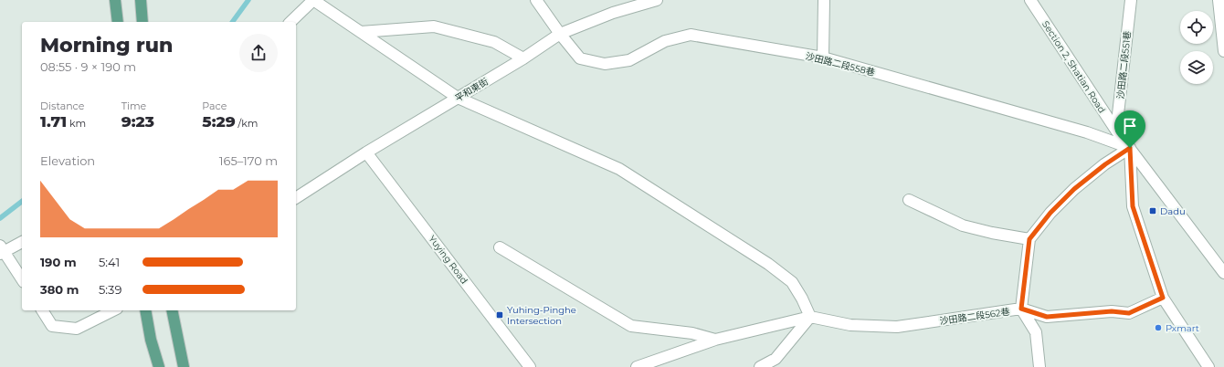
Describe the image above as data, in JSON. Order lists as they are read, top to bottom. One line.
{"streets":{"street":["沙田路二段558巷","沙田路二段551巷","Section 2, Shatian Road","平和東街","Yuying Road","沙田路二段562巷"]},"crossings":[["沙田路二段558巷","Section 2, Shatian Road"],["沙田路二段558巷","平和東街"],["沙田路二段551巷","Section 2, Shatian Road"],["平和東街","Yuying Road"]],"places":{"transit":["Dadu","Yuhing-Pinghe Intersection"],"other":["Pxmart"]},"page":{"heading":["Morning run","08:55 · 9 × 190 m"],"stats":[["Distance","1.71 km"],["Time","9:23"],["Pace","5:29 /km"]],"chart":["Elevation","165–170 m"],"list":[{"name":"190 m","note":"5:41"},{"name":"380 m","note":"5:39"}]}}
